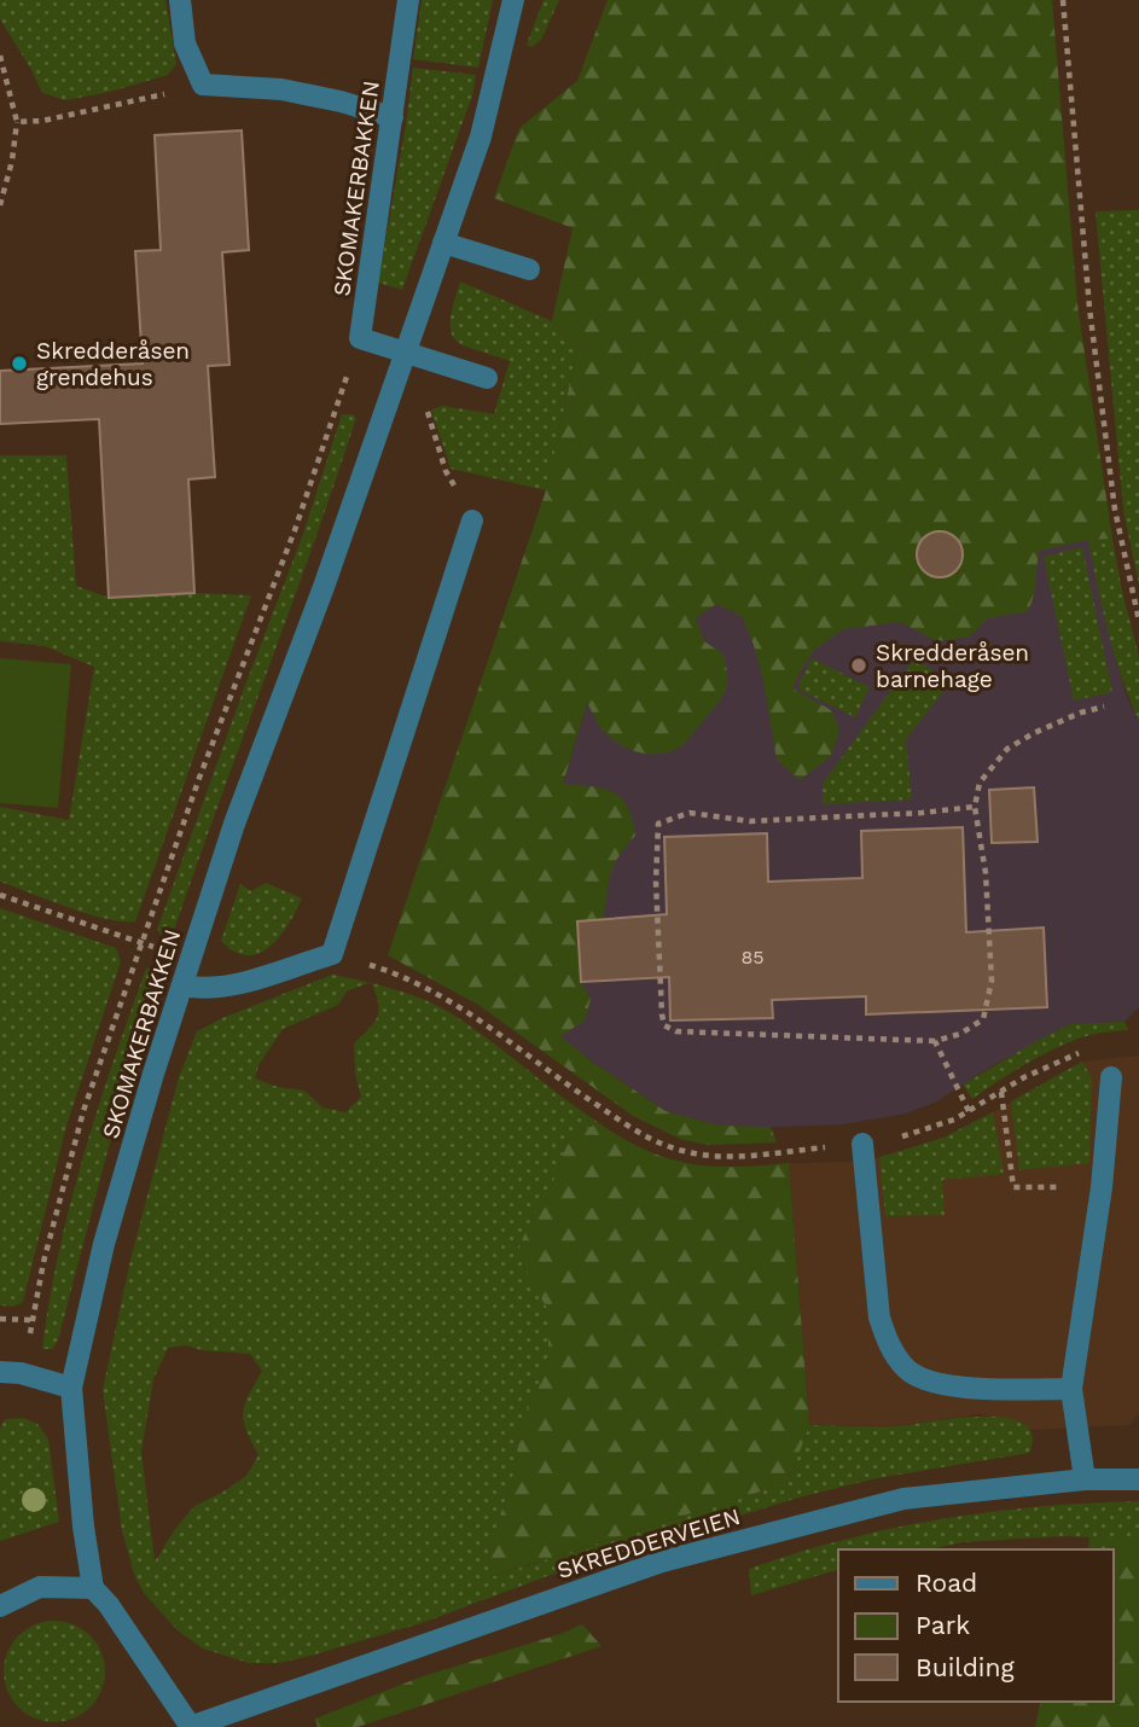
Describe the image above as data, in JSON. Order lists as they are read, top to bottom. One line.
{"streets":{"street":["SKOMAKERBAKKEN","SKREDDERVEIEN"]},"crossings":[["SKOMAKERBAKKEN","SKREDDERVEIEN"]],"places":["Skredderåsen grendehus","Skredderåsen barnehage"],"house_numbers":["85"],"legend":["Road","Park","Building"]}
